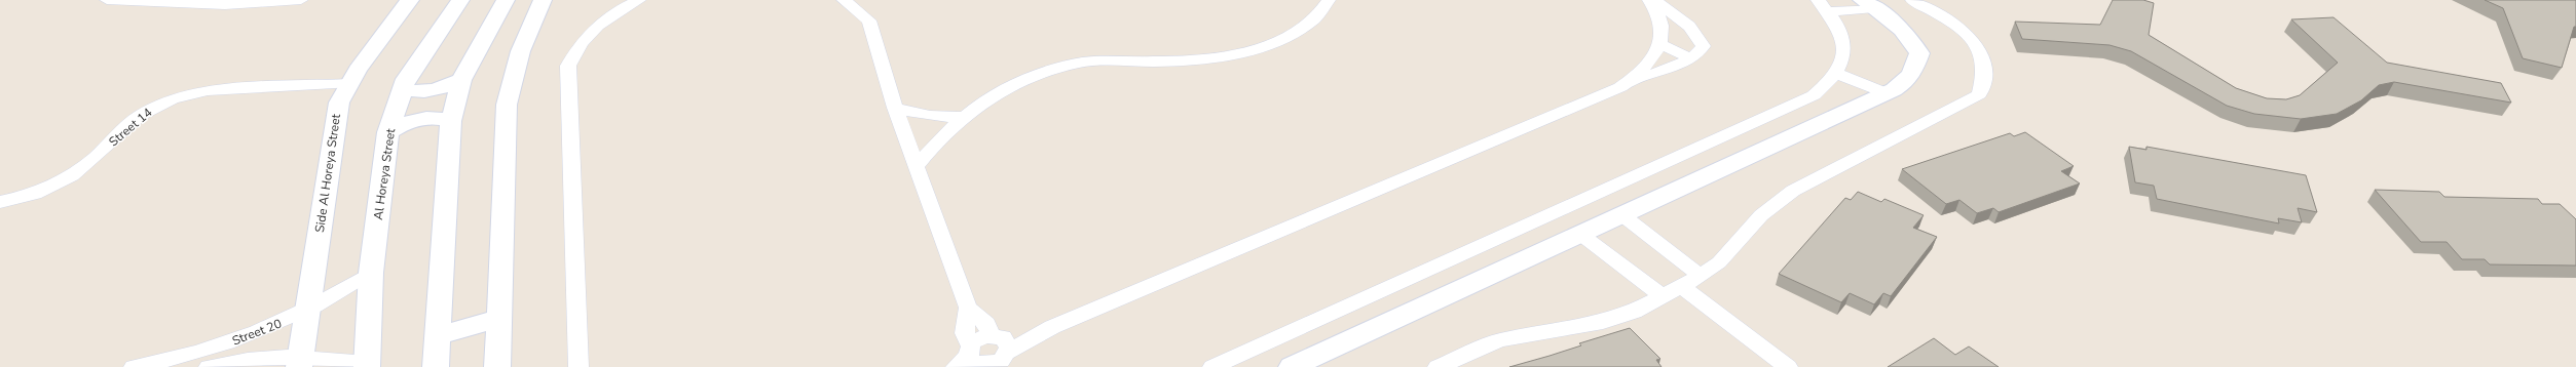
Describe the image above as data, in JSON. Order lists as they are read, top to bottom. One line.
{"streets":{"street":["Street 14","Side Al Horeya Street","Al Horeya Street","Street 20"]},"crossings":[["Street 14","Side Al Horeya Street"],["Side Al Horeya Street","Street 20"],["Al Horeya Street","Street 20"]]}
